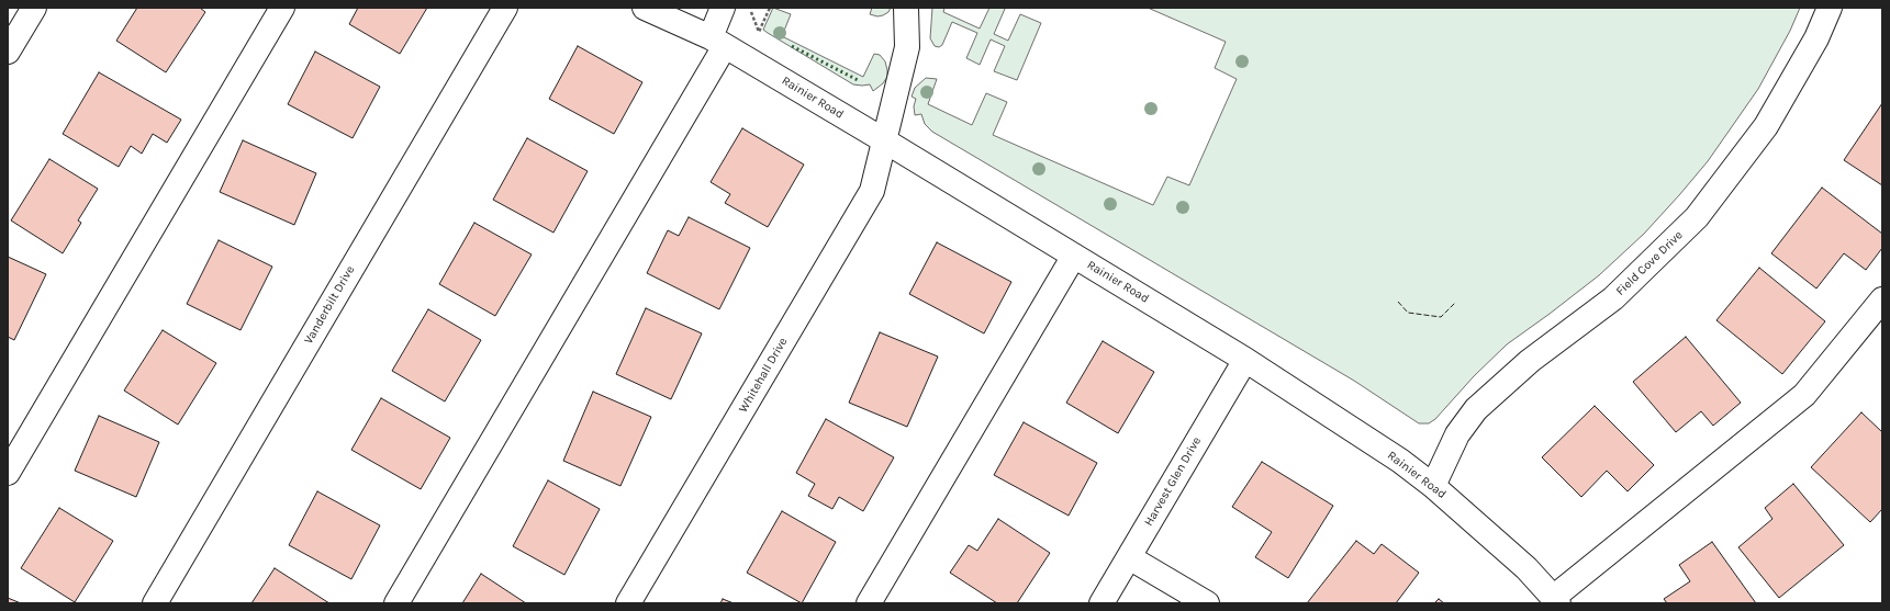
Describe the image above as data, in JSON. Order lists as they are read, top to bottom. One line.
{"streets":{"street":["Rainier Road","Field Cove Drive","Vanderbilt Drive","Whitehall Drive","Harvest Glen Drive"]},"crossings":[["Rainier Road","Field Cove Drive"],["Rainier Road","Whitehall Drive"],["Rainier Road","Harvest Glen Drive"]]}
